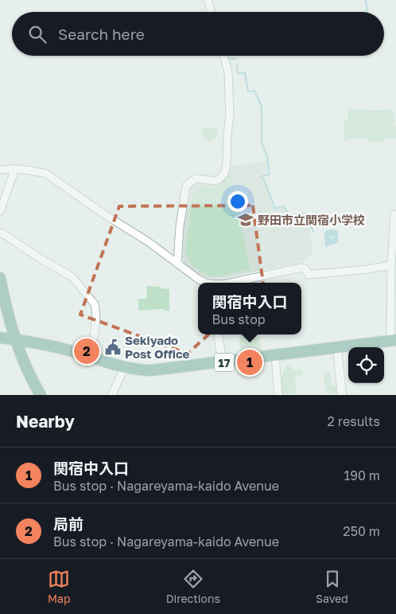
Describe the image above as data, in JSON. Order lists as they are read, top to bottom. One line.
{"streets":{"main road":["17"]},"places":{"school or university":["野田市立関宿小学校"],"public building":["Sekiyado Post Office"]},"page":{"search":"Search here","popup":["関宿中入口","Bus stop"],"pins":["2","1"],"heading":["Nearby","2 results"],"list":[{"mark":"1","name":"関宿中入口","note":"Bus stop · Nagareyama-kaido Avenue","value":"190 m"},{"mark":"2","name":"局前","note":"Bus stop · Nagareyama-kaido Avenue","value":"250 m"}],"nav":["Map","Directions","Saved"]}}
